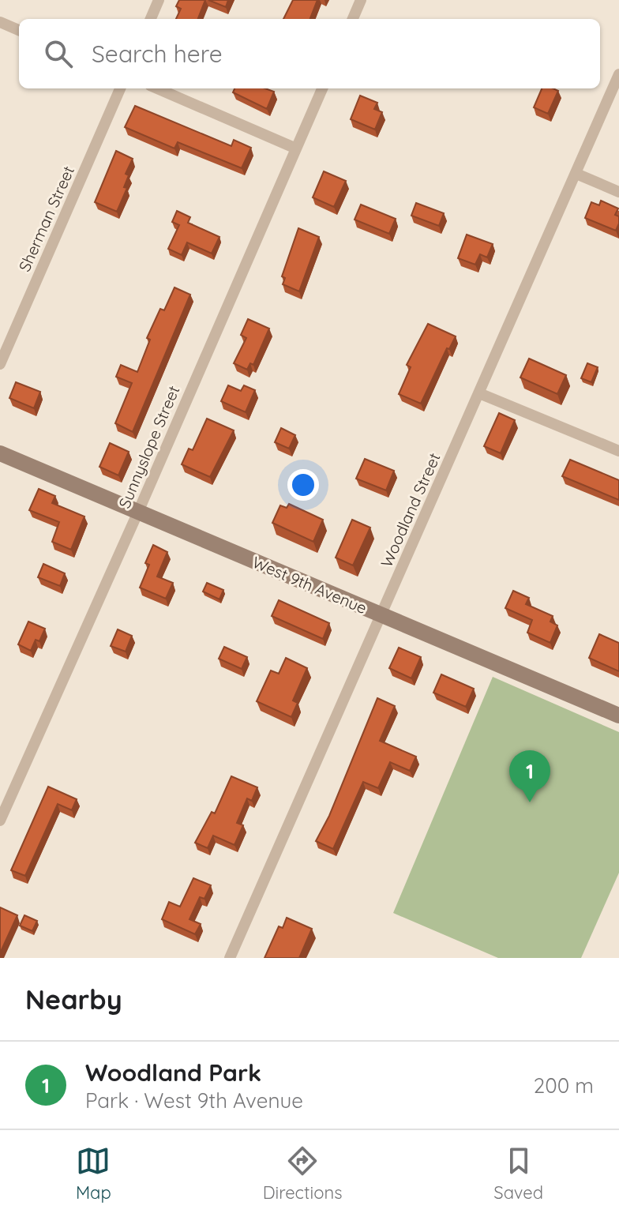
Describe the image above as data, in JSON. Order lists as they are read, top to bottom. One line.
{"streets":{"street":["Sherman Street","Sunnyslope Street","Woodland Street","West 9th Avenue"]},"crossings":[["Sunnyslope Street","West 9th Avenue"],["Woodland Street","West 9th Avenue"]],"page":{"search":"Search here","pins":"1","heading":"Nearby","list":[{"mark":"1","name":"Woodland Park","note":"Park · West 9th Avenue","value":"200 m"}],"nav":["Map","Directions","Saved"]}}
